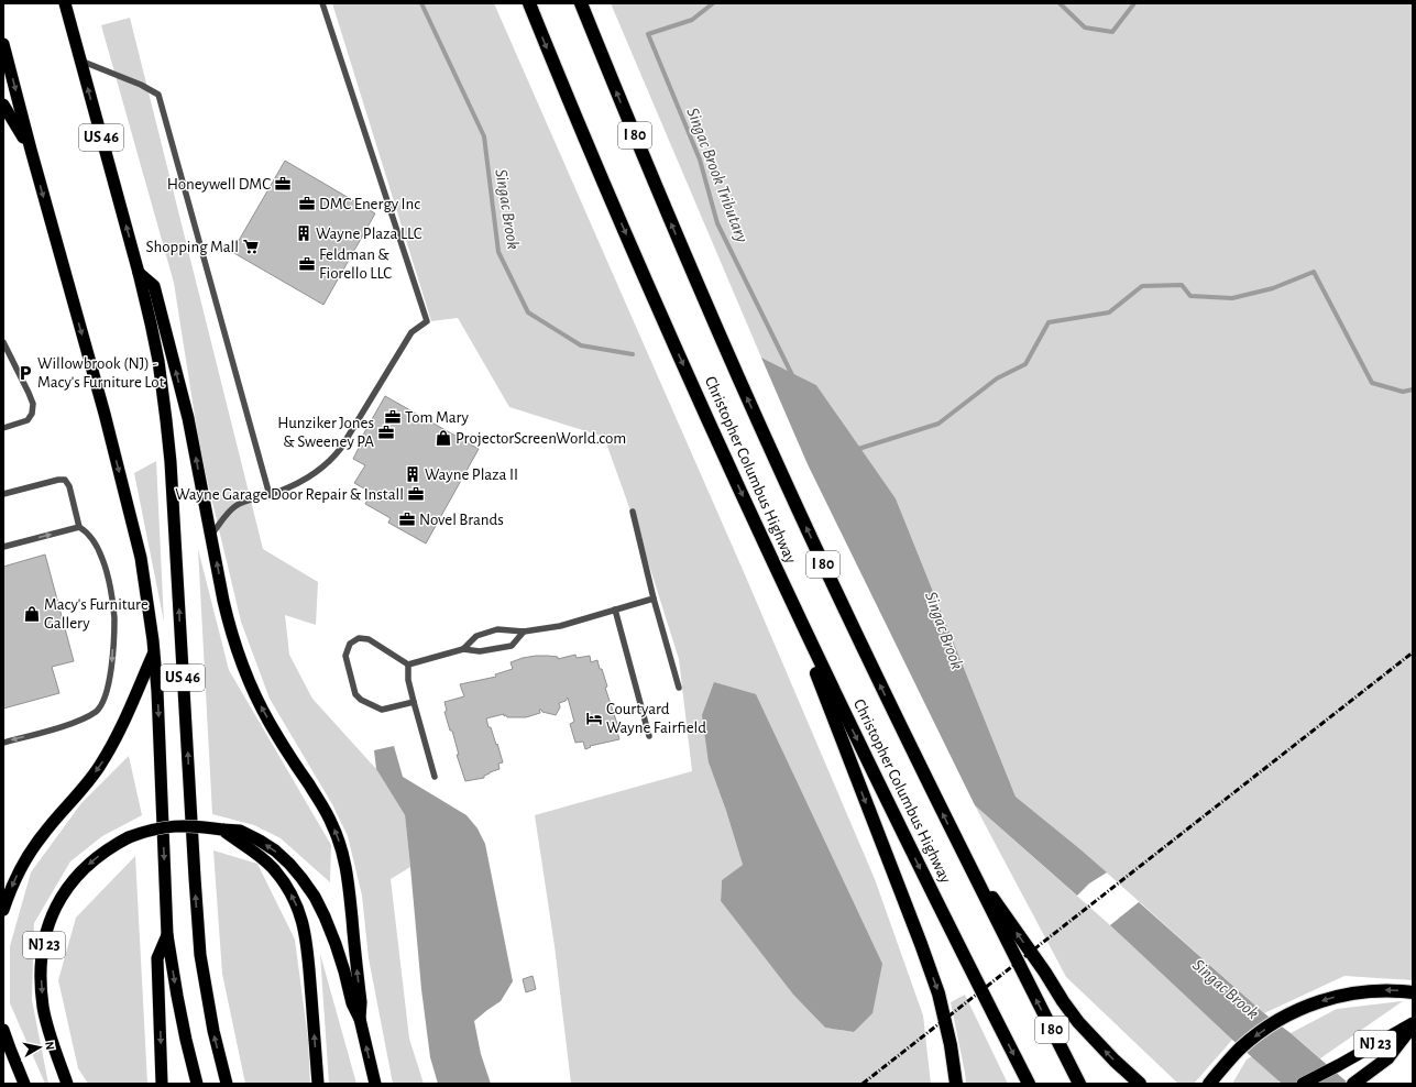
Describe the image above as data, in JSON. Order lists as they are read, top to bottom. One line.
{"streets":{"highway":["I 80","US 46","Christopher Columbus Highway","NJ 23"]},"water":["Singac Brook Tributary","Singac Brook"],"places":{"office":["Honeywell DMC","DMC Energy Inc","Feldman & Fiorello LLC","Tom Mary","Hunziker Jones & Sweeney PA","Wayne Garage Door Repair & Install","Novel Brands"],"building":["Wayne Plaza LLC","Wayne Plaza II"],"supermarket":["Shopping Mall"],"parking":["Willowbrook (NJ) - Macy's Furniture Lot"],"shop":["ProjectorScreenWorld.com","Macy's Furniture Gallery"],"hotel":["Courtyard Wayne Fairfield"]},"north":"right"}
